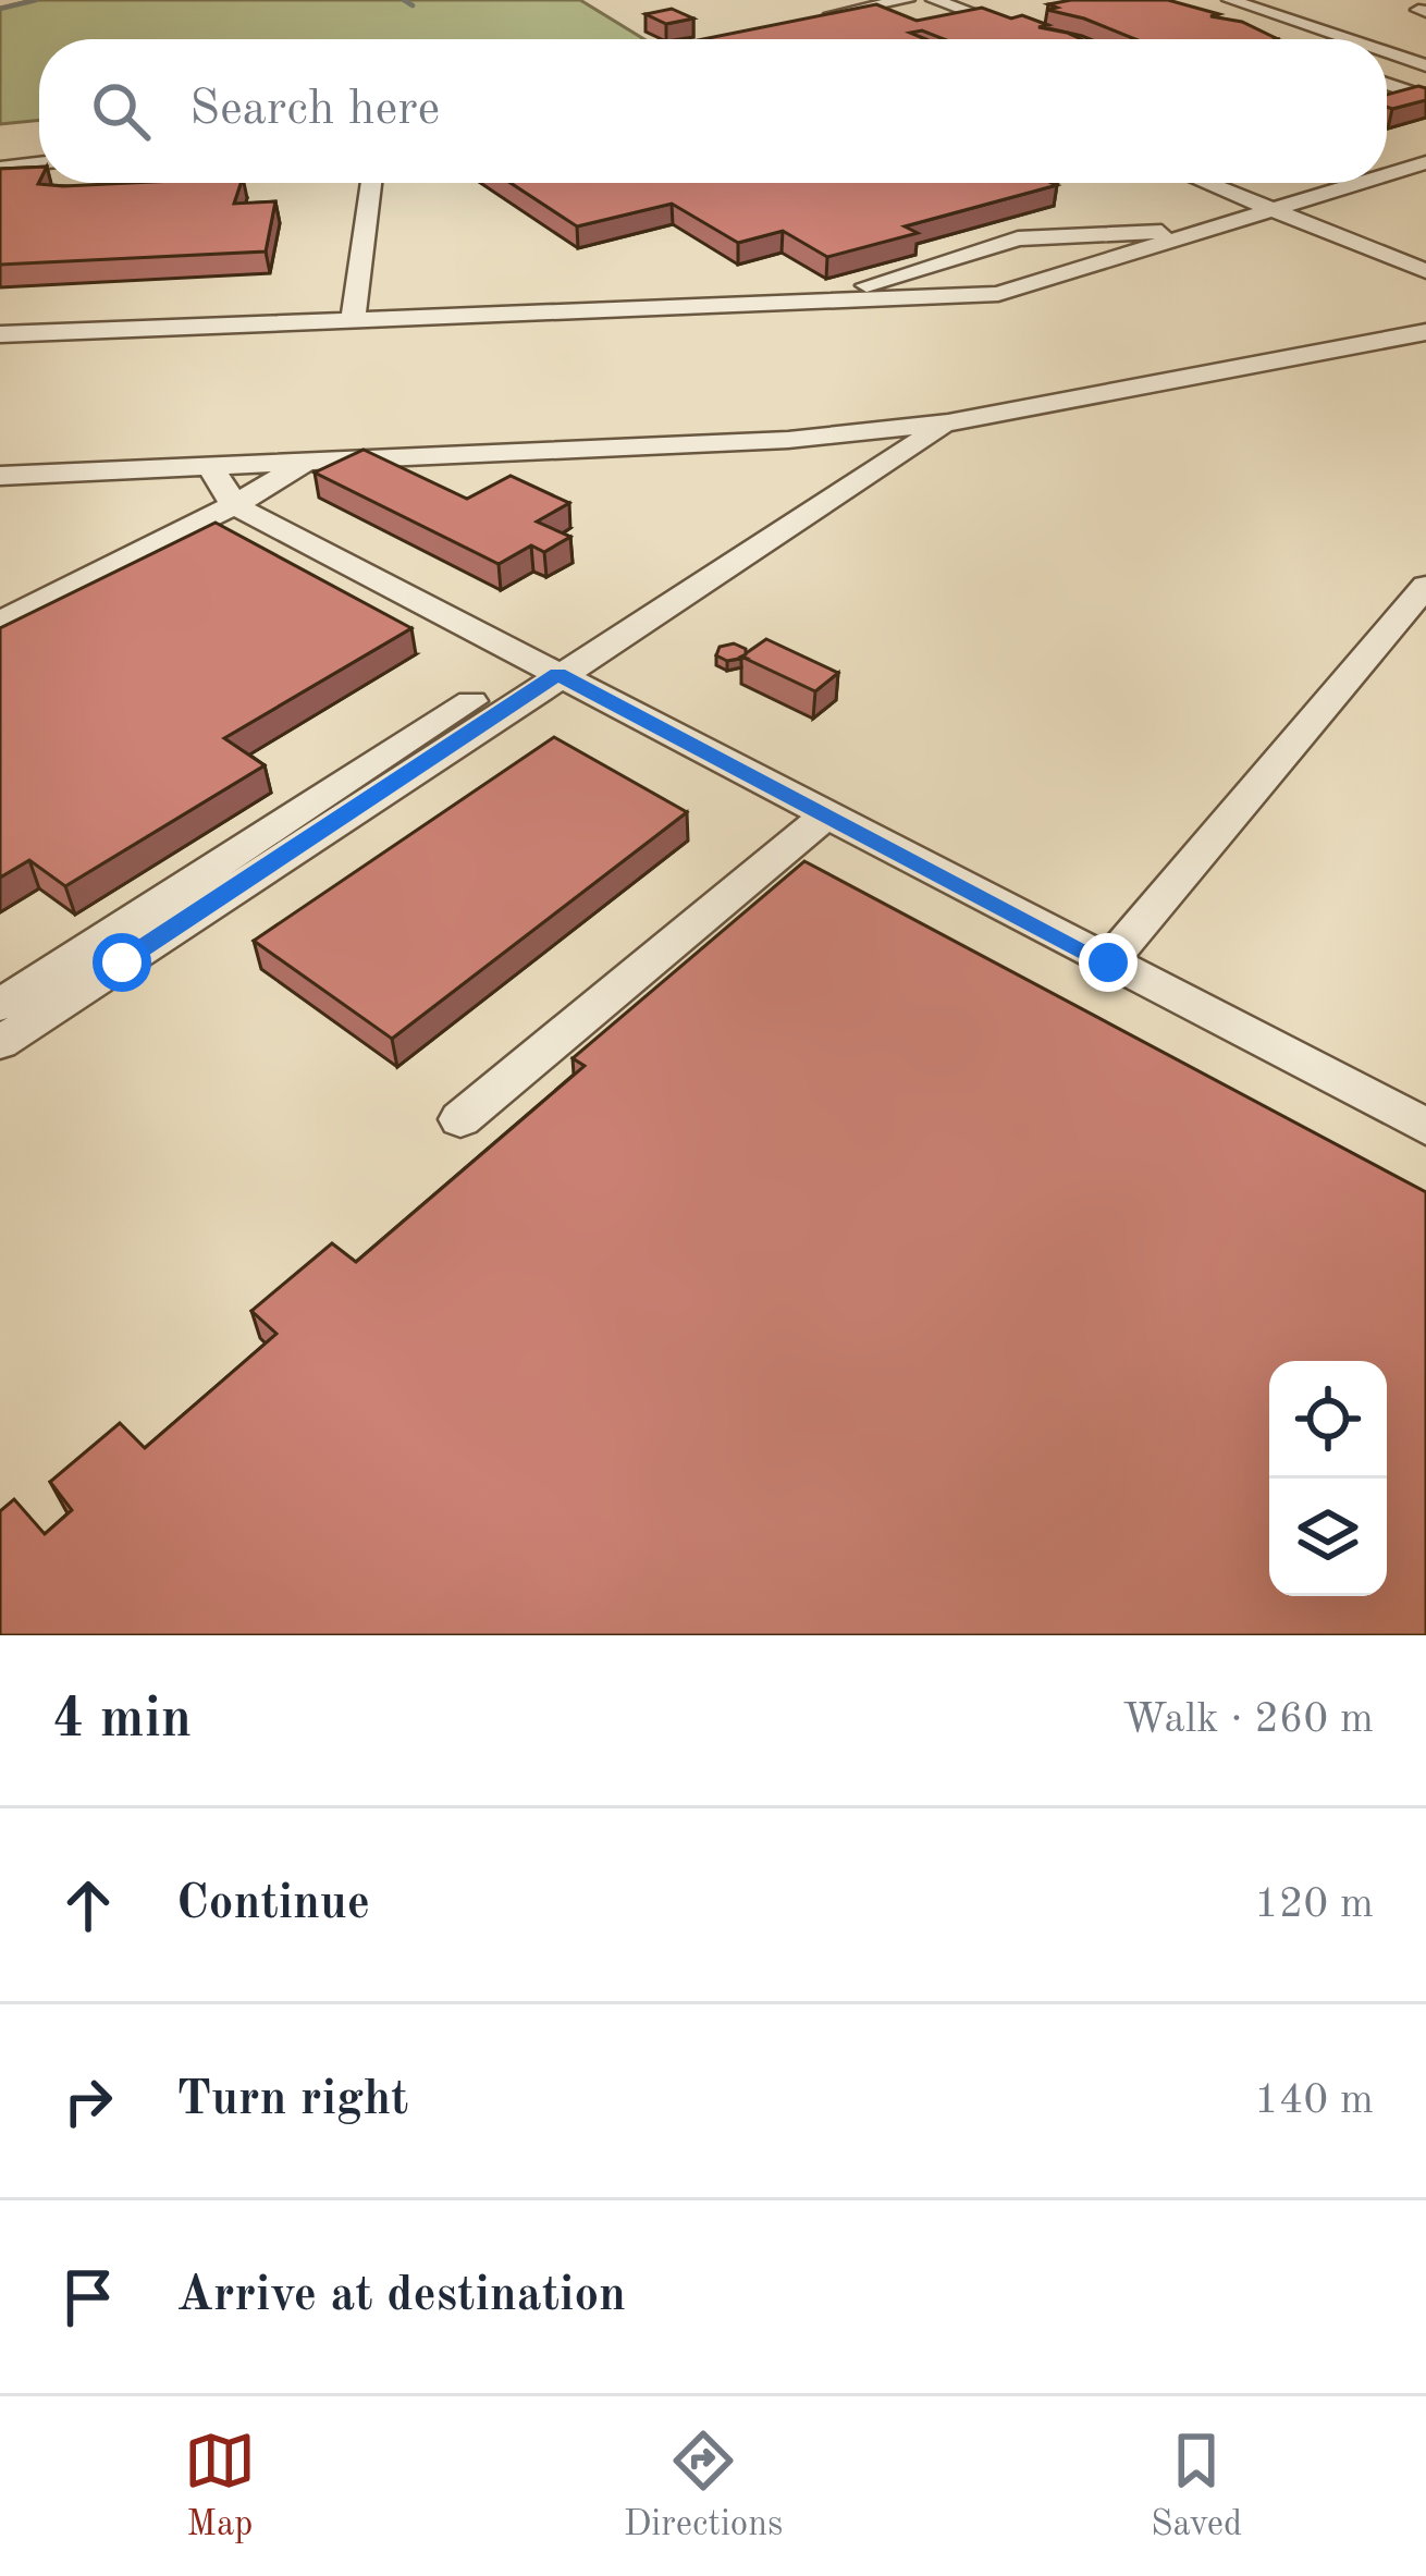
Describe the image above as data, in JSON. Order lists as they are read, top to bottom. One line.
{"page":{"search":"Search here","heading":["4 min","Walk · 260 m"],"list":[["Continue","120 m"],["Turn right","140 m"],"Arrive at destination"],"nav":["Map","Directions","Saved"]}}
